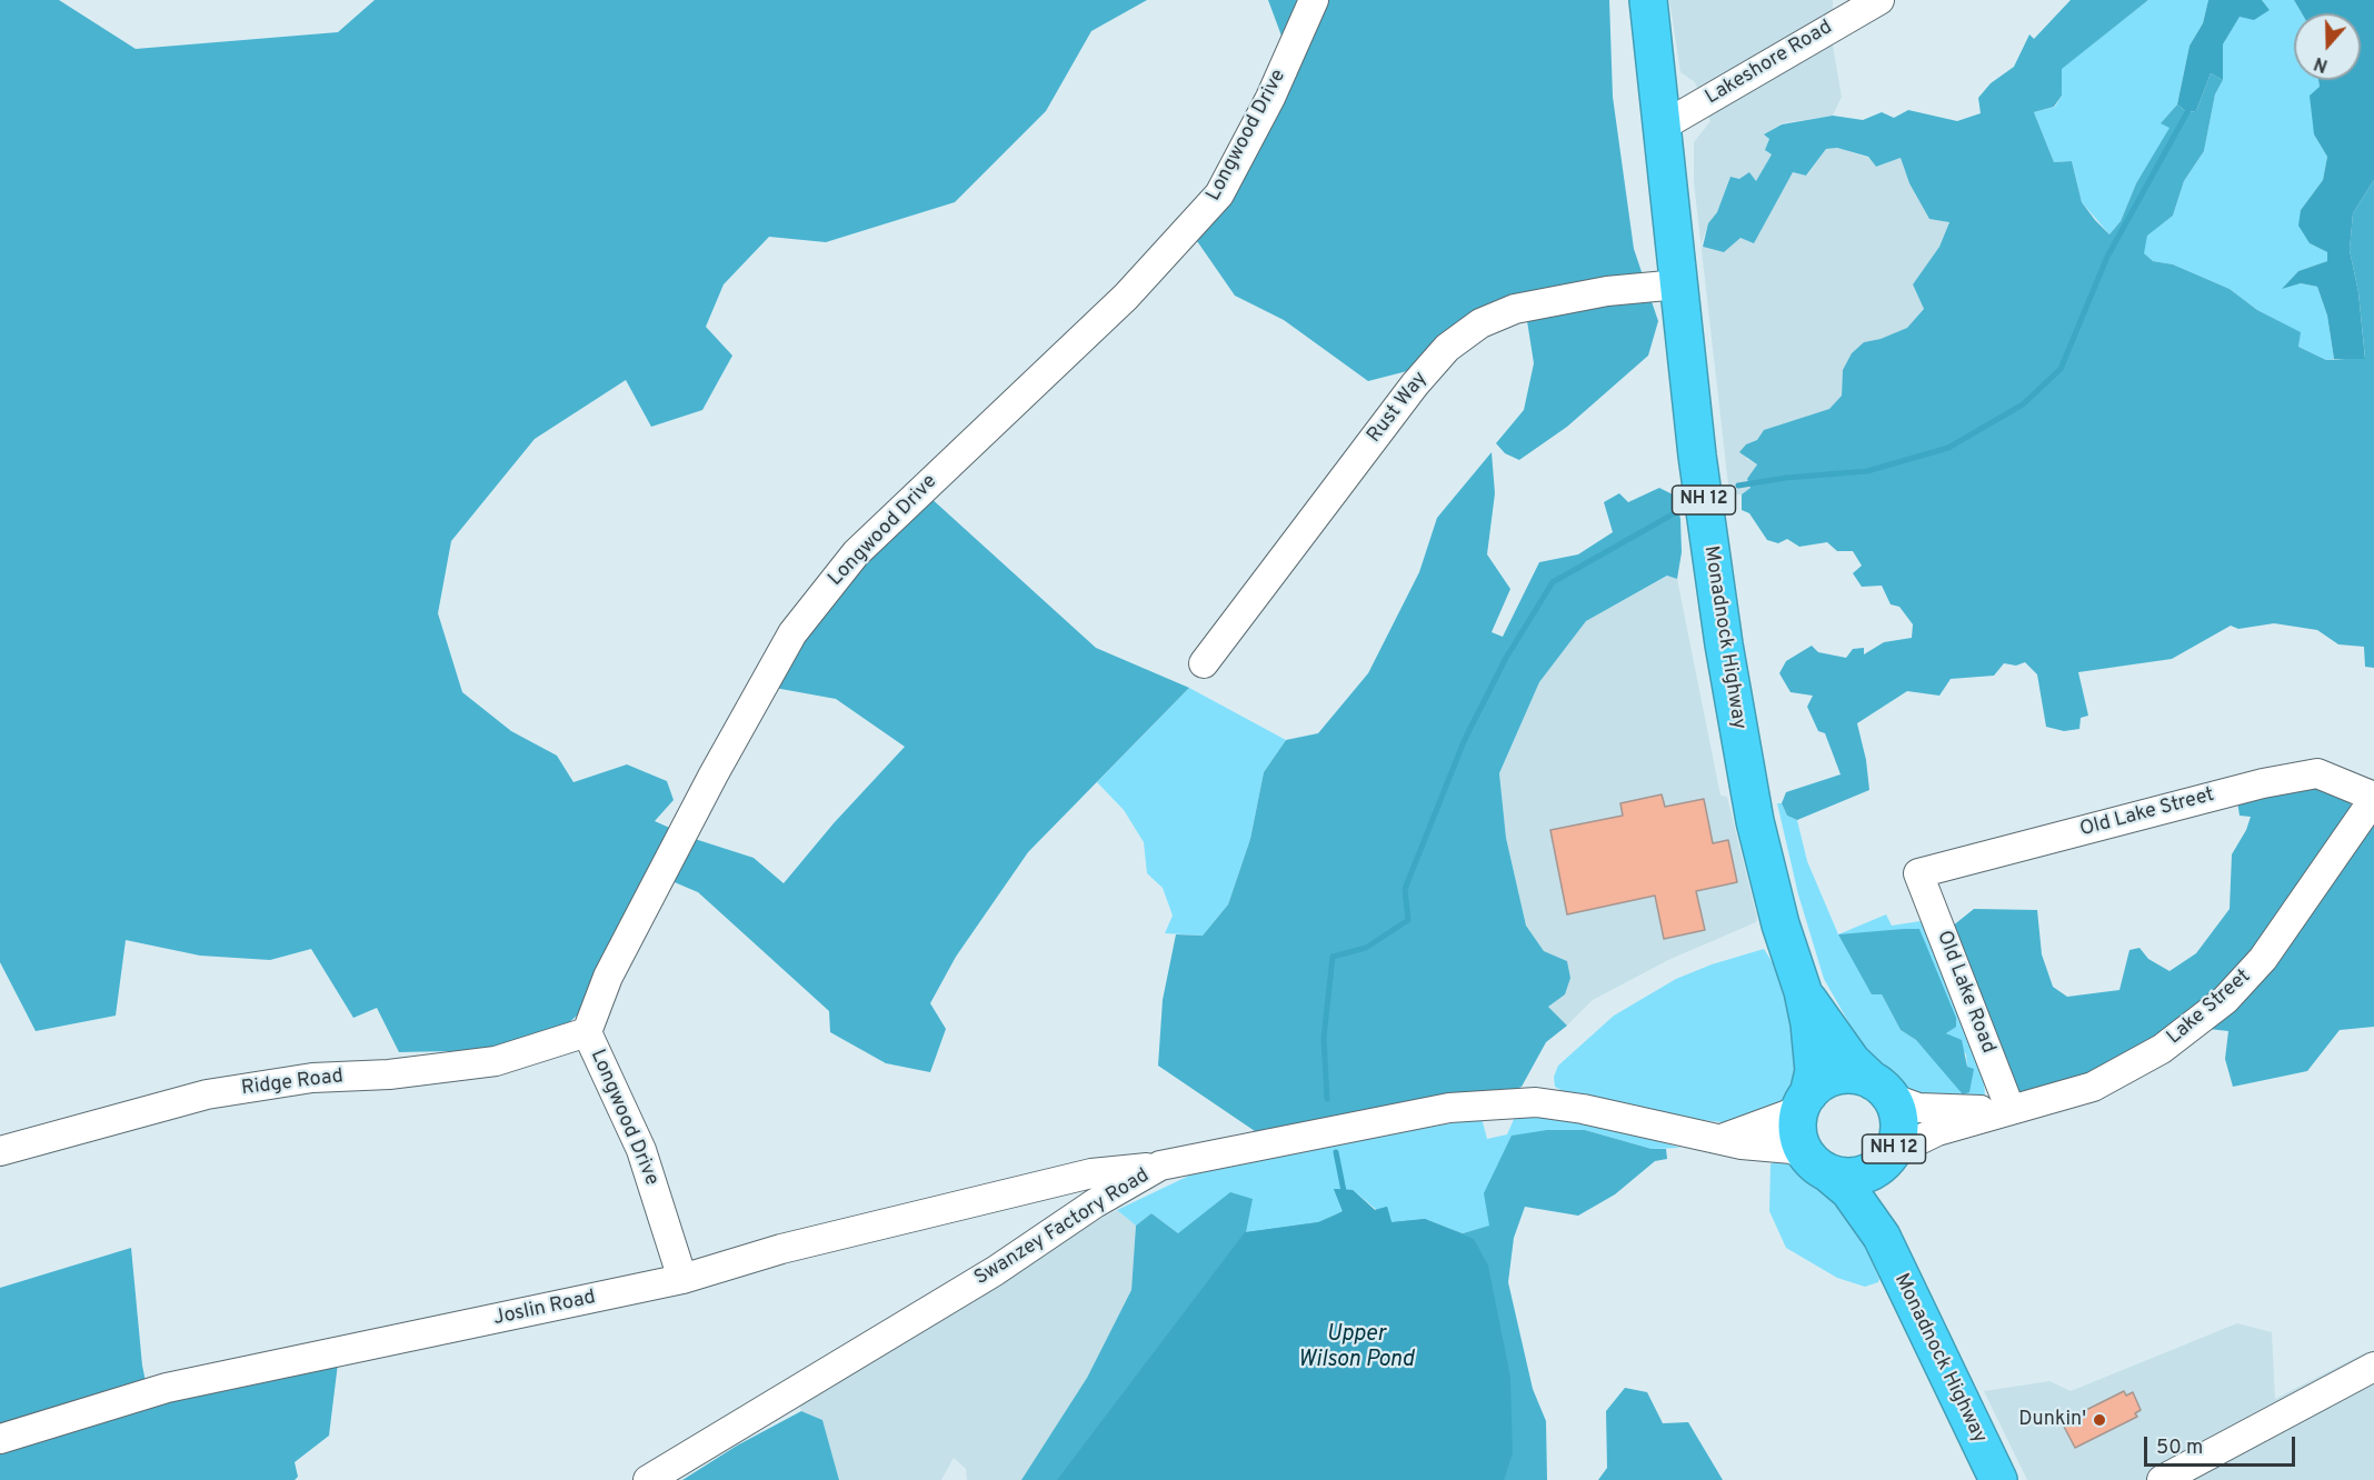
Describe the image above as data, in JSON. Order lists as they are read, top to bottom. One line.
{"streets":{"highway":["NH 12","Monadnock Highway"],"street":["Lakeshore Road","Longwood Drive","Rust Way","Old Lake Street","Old Lake Road","Lake Street","Ridge Road","Swanzey Factory Road","Joslin Road"]},"crossings":[["Lakeshore Road","Monadnock Highway"],["Longwood Drive","Ridge Road"],["Longwood Drive","Joslin Road"],["Rust Way","Monadnock Highway"],["NH 12","Monadnock Highway"],["NH 12","Lake Street"],["NH 12","Swanzey Factory Road"],["Monadnock Highway","Lake Street"],["Monadnock Highway","Swanzey Factory Road"],["Old Lake Street","Old Lake Road"],["Old Lake Street","Lake Street"],["Old Lake Road","Lake Street"],["Lake Street","Swanzey Factory Road"],["Swanzey Factory Road","Joslin Road"]],"water":["Upper Wilson Pond"],"places":["Dunkin'"],"scale_bar":"50 m","north":"bottom"}
